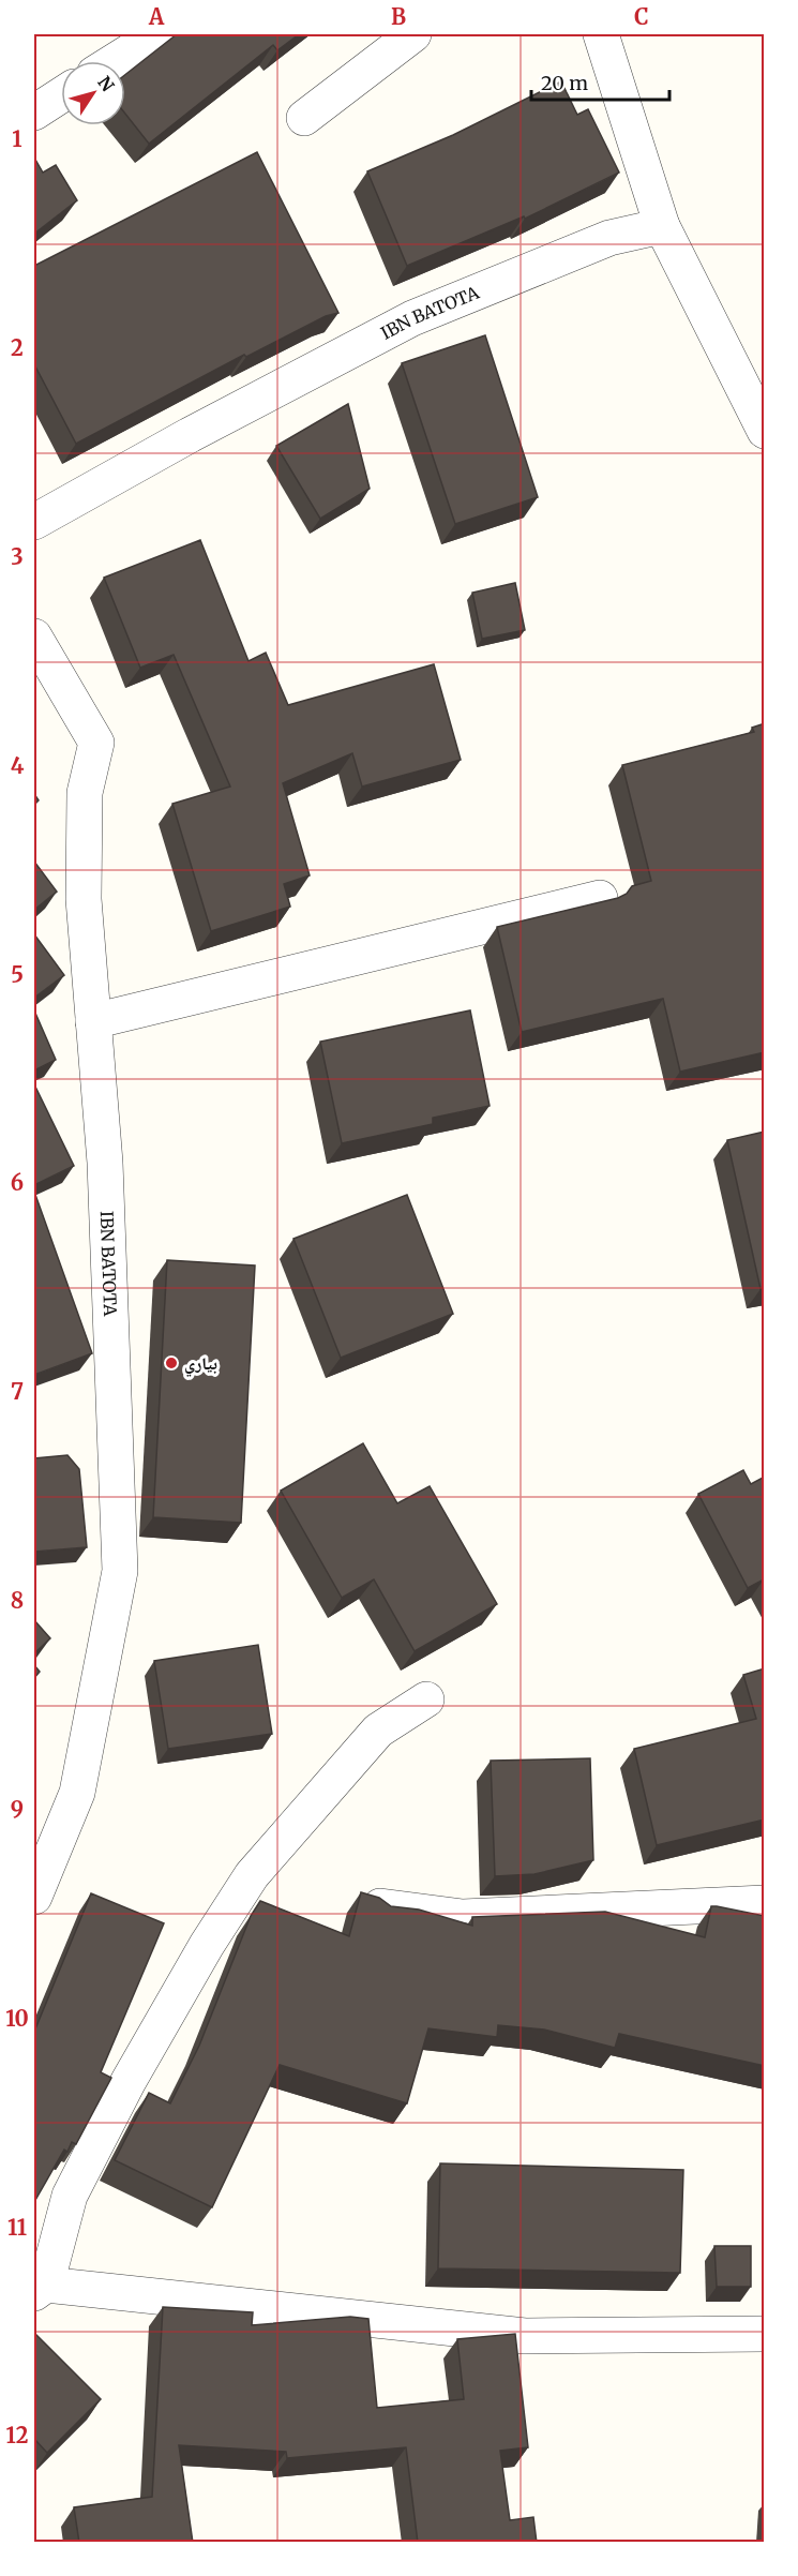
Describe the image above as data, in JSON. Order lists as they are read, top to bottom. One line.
{"streets":{"street":["IBN BATOTA"]},"places":["بياري"],"scale_bar":"20 m","north":"top right","grid":{"columns":["A","B","C"],"rows":["1","2","3","4","5","6","7","8","9","10","11","12"]}}
